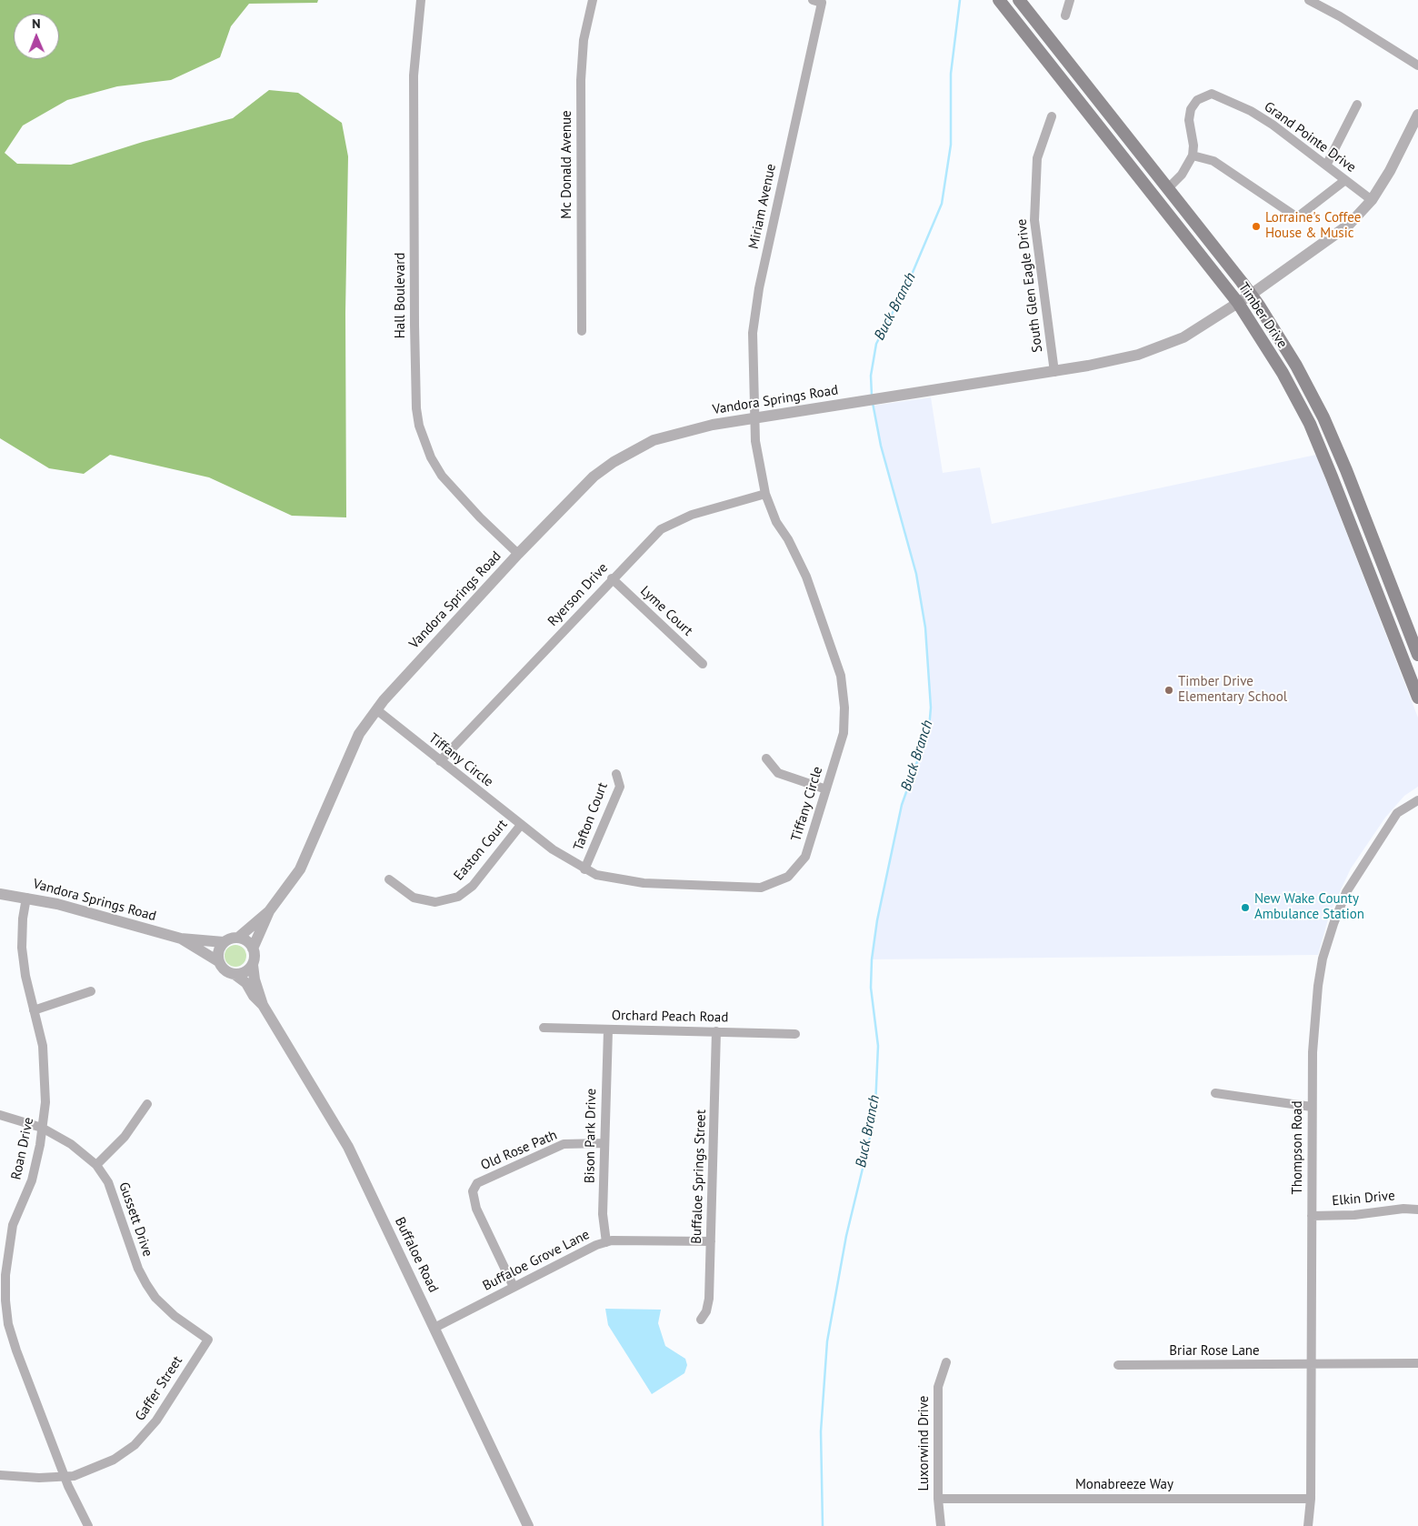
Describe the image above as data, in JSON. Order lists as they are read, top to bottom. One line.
{"streets":{"main road":["Timber Drive"],"street":["Grand Pointe Drive","Mc Donald Avenue","Miriam Avenue","South Glen Eagle Drive","Hall Boulevard","Vandora Springs Road","Ryerson Drive","Lyme Court","Tiffany Circle","Tafton Court","Easton Court","Orchard Peach Road","Bison Park Drive","Thompson Road","Roan Drive","Old Rose Path","Buffaloe Springs Street","Elkin Drive","Gussett Drive","Buffaloe Road","Buffaloe Grove Lane","Briar Rose Lane","Gaffer Street","Luxorwind Drive","Monabreeze Way"]},"crossings":[["Grand Pointe Drive","Vandora Springs Road"],["Miriam Avenue","Vandora Springs Road"],["Miriam Avenue","Tiffany Circle"],["South Glen Eagle Drive","Vandora Springs Road"],["Hall Boulevard","Vandora Springs Road"],["Timber Drive","Vandora Springs Road"],["Vandora Springs Road","Tiffany Circle"],["Vandora Springs Road","Roan Drive"],["Vandora Springs Road","Buffaloe Road"],["Ryerson Drive","Lyme Court"],["Ryerson Drive","Tiffany Circle"],["Tiffany Circle","Tafton Court"],["Tiffany Circle","Easton Court"],["Orchard Peach Road","Bison Park Drive"],["Orchard Peach Road","Buffaloe Springs Street"],["Bison Park Drive","Old Rose Path"],["Bison Park Drive","Buffaloe Grove Lane"],["Thompson Road","Elkin Drive"],["Thompson Road","Briar Rose Lane"],["Thompson Road","Monabreeze Way"],["Roan Drive","Gussett Drive"],["Roan Drive","Gaffer Street"],["Old Rose Path","Buffaloe Grove Lane"],["Buffaloe Springs Street","Buffaloe Grove Lane"],["Gussett Drive","Gaffer Street"],["Buffaloe Road","Buffaloe Grove Lane"],["Luxorwind Drive","Monabreeze Way"]],"water":["Buck Branch"],"places":["Lorraine's Coffee House & Music","Timber Drive Elementary School","New Wake County Ambulance Station"],"north":"top"}
